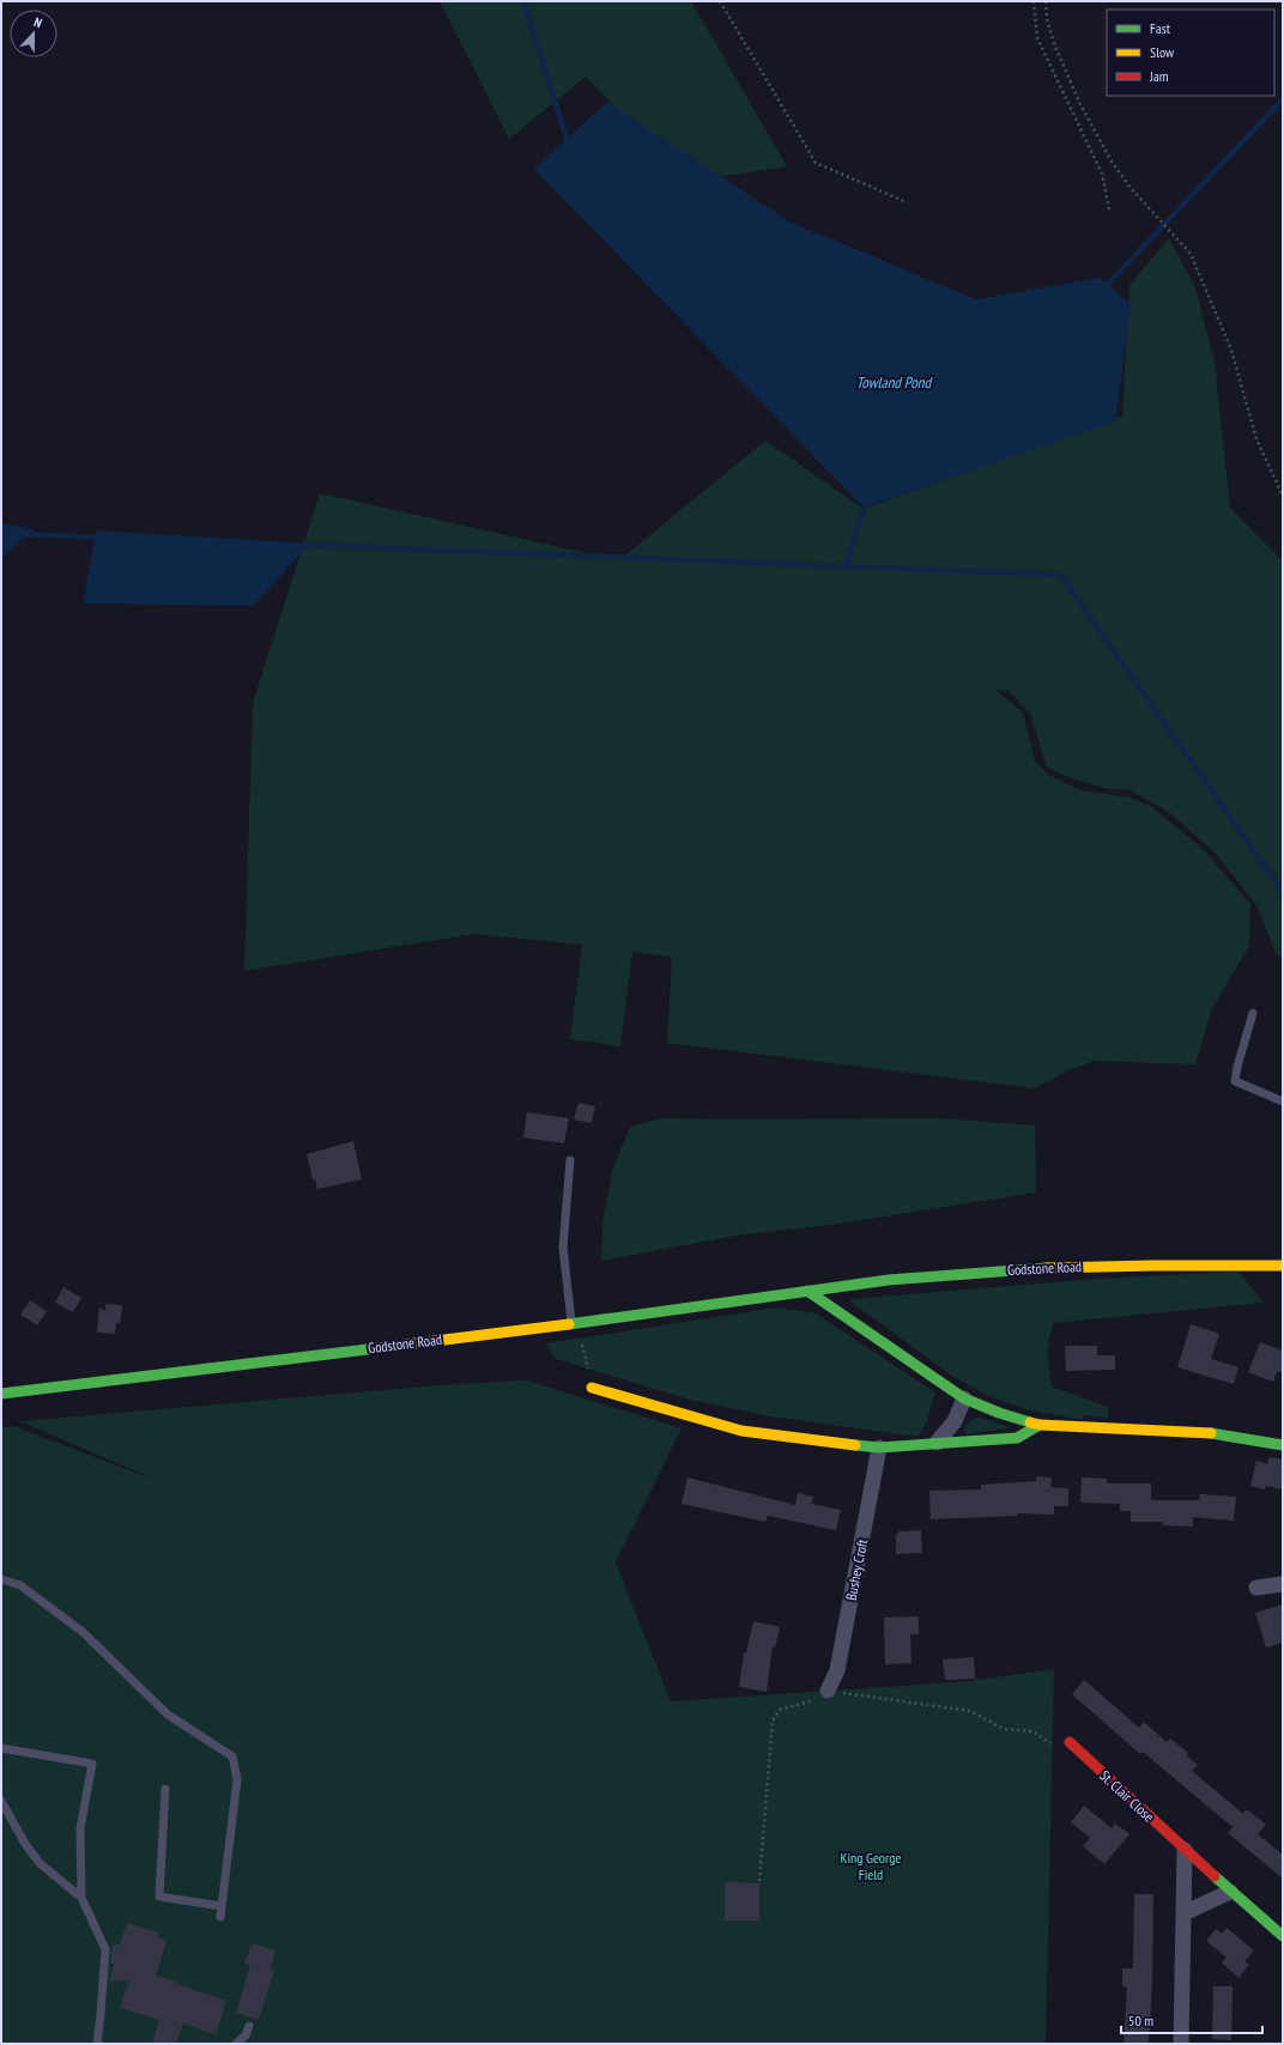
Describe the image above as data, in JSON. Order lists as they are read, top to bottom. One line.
{"streets":{"main road":["Godstone Road","St. Clair Close"],"street":["Bushey Croft"]},"water":["Towland Pond"],"parks":["King George Field"],"legend":["Fast","Slow","Jam"],"scale_bar":"50 m","north":"top"}
